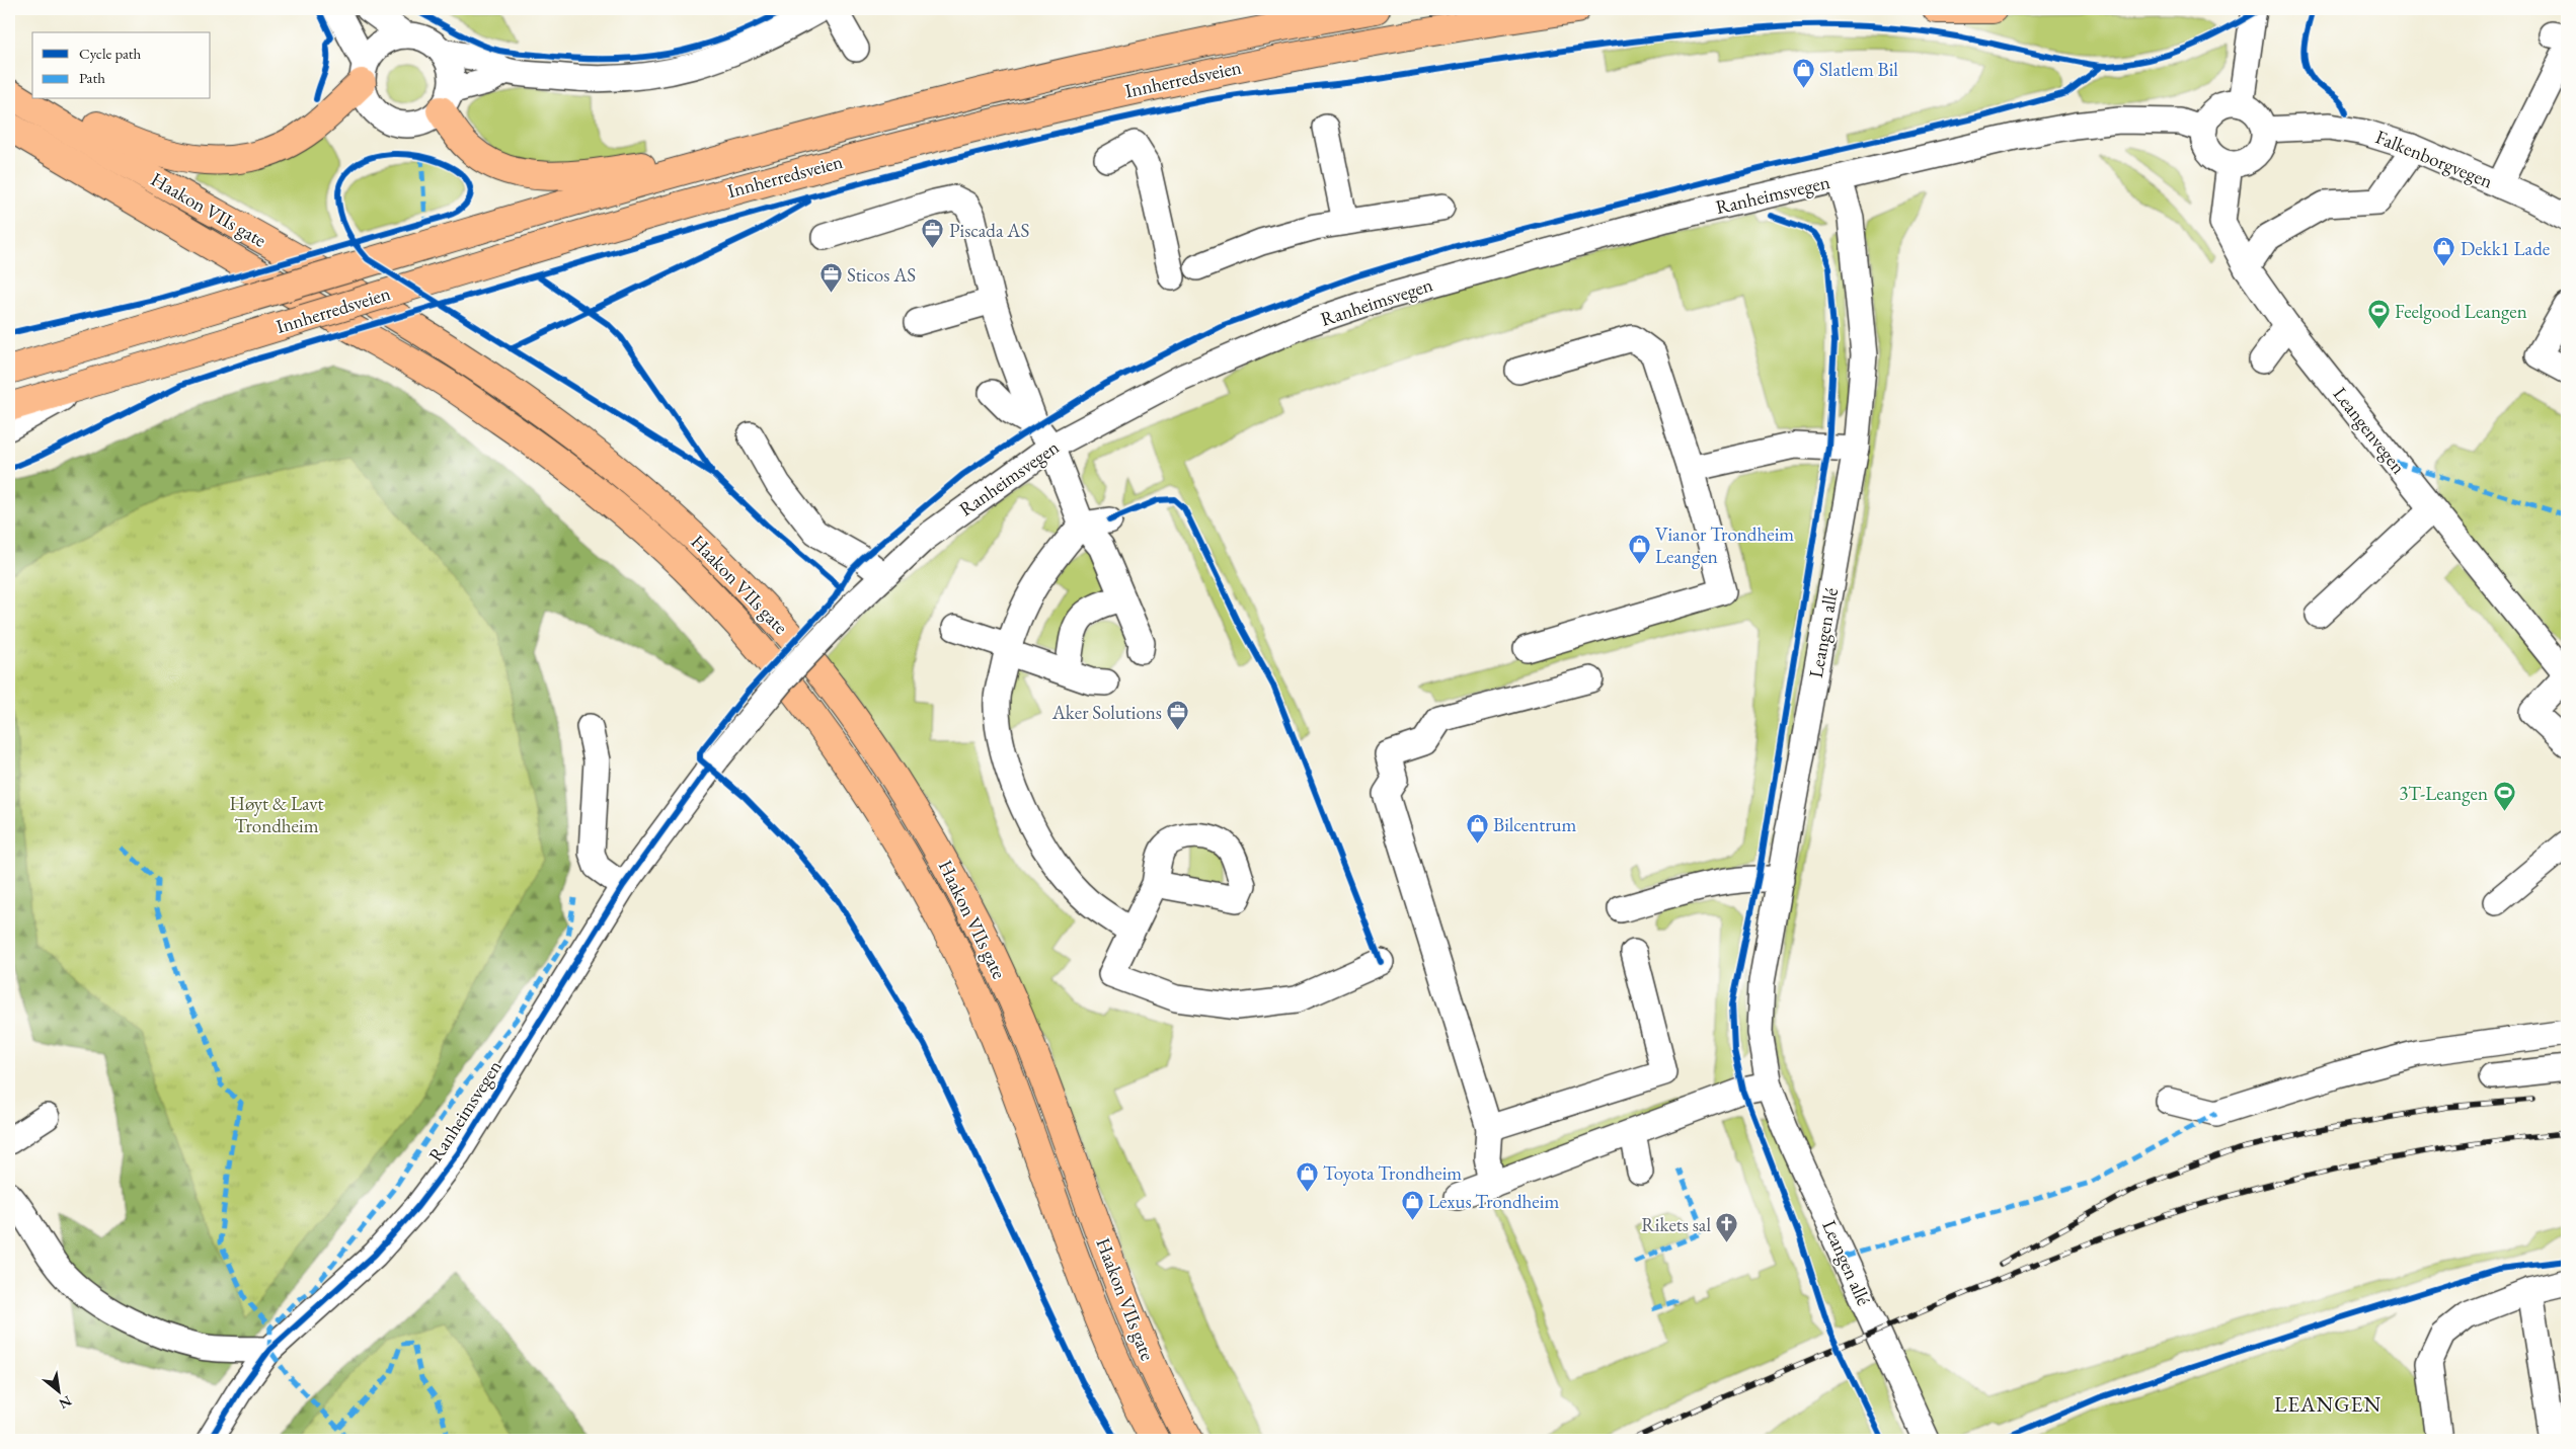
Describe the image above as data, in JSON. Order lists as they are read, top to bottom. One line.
{"streets":{"main road":["Innherredsveien","Haakon VIIs gate"],"street":["Falkenborgvegen","Ranheimsvegen","Leangenvegen","Leangen allé"]},"crossings":[["Falkenborgvegen","Ranheimsvegen"],["Falkenborgvegen","Leangenvegen"],["Ranheimsvegen","Leangenvegen"],["Ranheimsvegen","Leangen allé"]],"districts":["LEANGEN"],"parks":["Høyt & Lavt Trondheim"],"places":{"shop":["Slatlem Bil","Dekk1 Lade","Vianor Trondheim Leangen","Bilcentrum","Toyota Trondheim","Lexus Trondheim"],"office":["Piscada AS","Sticos AS","Aker Solutions"],"sports":["Feelgood Leangen","3T-Leangen"],"church":["Rikets sal"]},"legend":["Cycle path","Path"],"north":"bottom right"}
